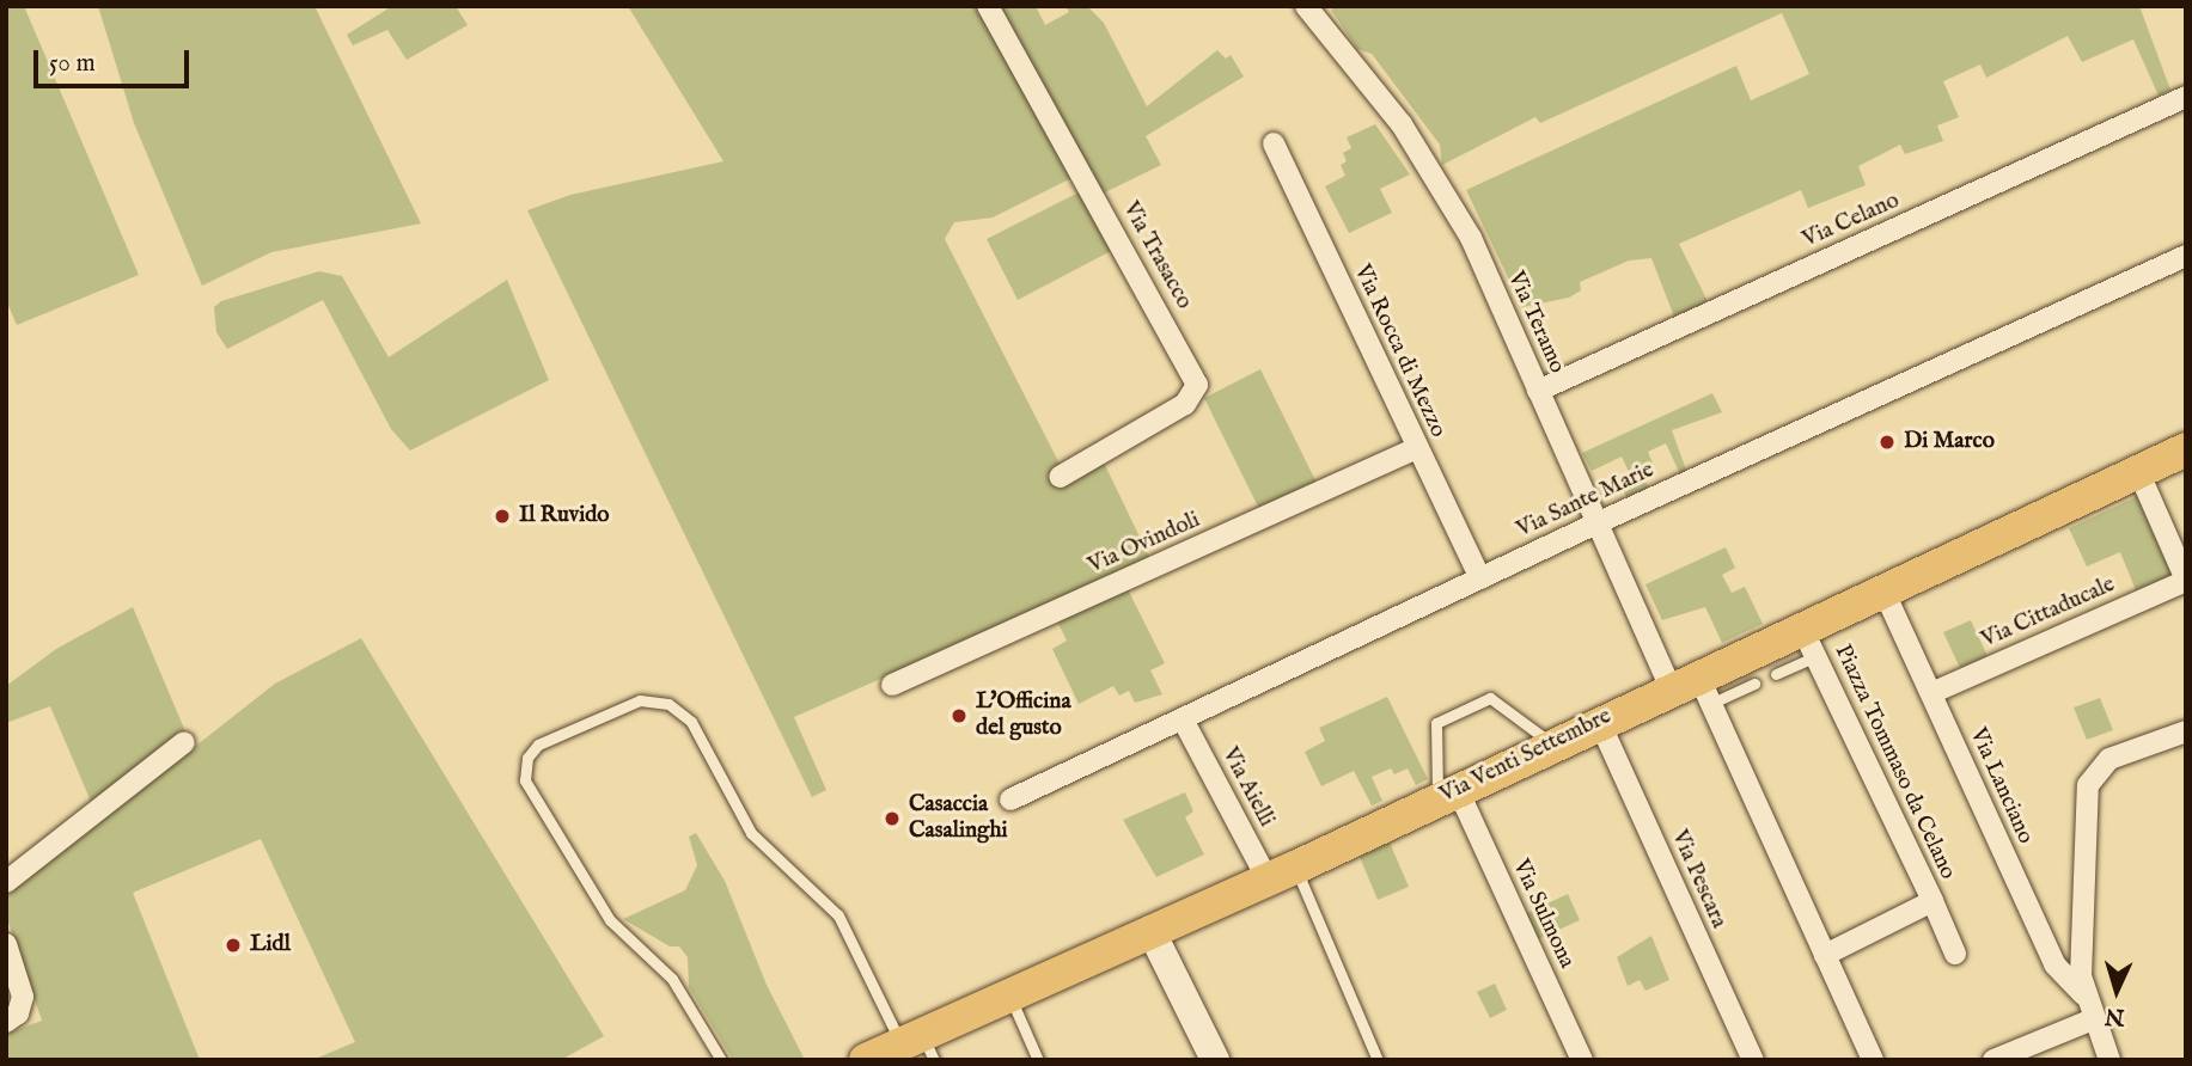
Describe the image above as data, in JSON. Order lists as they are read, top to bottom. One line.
{"streets":{"main road":["Via Venti Settembre"],"street":["Via Celano","Via Trasacco","Via Teramo","Via Rocca di Mezzo","Via Sante Marie","Via Ovindoli","Via Cittaducale","Piazza Tommaso da Celano","Via Lanciano","Via Aielli","Via Pescara","Via Sulmona"]},"crossings":[["Via Celano","Via Teramo"],["Via Teramo","Via Sante Marie"],["Via Teramo","Via Venti Settembre"],["Via Rocca di Mezzo","Via Sante Marie"],["Via Rocca di Mezzo","Via Ovindoli"],["Via Sante Marie","Via Aielli"],["Via Cittaducale","Via Lanciano"],["Via Venti Settembre","Piazza Tommaso da Celano"],["Via Venti Settembre","Via Lanciano"],["Via Venti Settembre","Via Aielli"],["Via Venti Settembre","Via Pescara"],["Via Venti Settembre","Via Sulmona"]],"places":["Di Marco","Il Ruvido","L'Officina del gusto","Casaccia Casalinghi","Lidl"],"scale_bar":"50 m","north":"bottom"}
